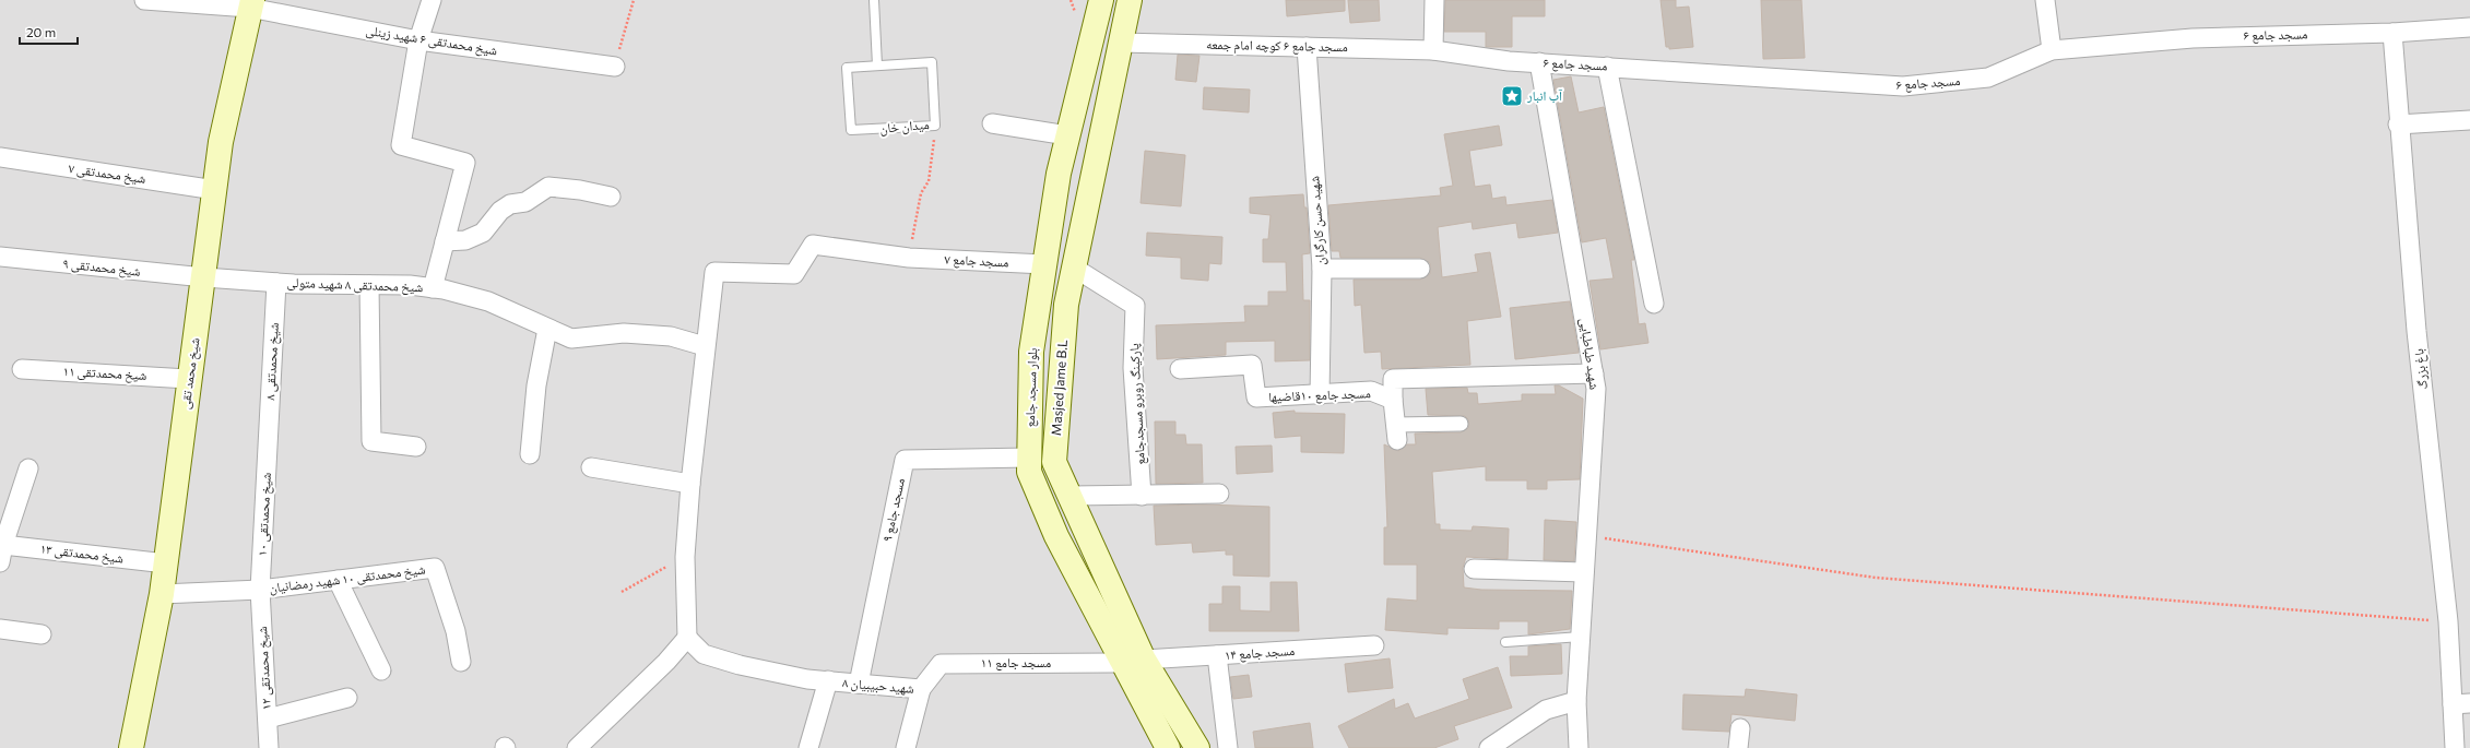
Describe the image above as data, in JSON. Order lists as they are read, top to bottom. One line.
{"streets":{"main road":["شیخ محمد تقی","بلوار مسجد جامع","Masjed Jame B.L"],"street":["مسجد جامع ۶","شیخ محمدتقی ۶ شهید زینلی","مسجد جامع ۶ کوچه امام جمعه","شیخ محمدتقی ۷","شهید حسن کارگران","مسجد جامع ۷","شیخ محمدتقی ۹","شیخ محمدتقی ۸ شهید متولی","شهید طباطبایی","شیخ محمدتقی ۸","باغ بزرگ","شیخ محمدتقی ۱۱","مسجد جامع ۱۰قاضیها","پارکینگ روبرو مسجدجامع","مسجد جامع ۹","شیخ محمدتقی ۱۰","شیخ محمدتقی ۱۳","شیخ محمدتقی ۱۰ شهید رمضانیان","مسجد جامع ۱۴","مسجد جامع ۱۱","شیخ محمدتقی ۱۲","شهید حبیبیان ۸"],"lane":["میدان خان"]},"crossings":[["مسجد جامع ۶","مسجد جامع ۶ کوچه امام جمعه"],["مسجد جامع ۶","شهید طباطبایی"],["مسجد جامع ۶","باغ بزرگ"],["شیخ محمدتقی ۶ شهید زینلی","شیخ محمد تقی"],["مسجد جامع ۶ کوچه امام جمعه","شهید حسن کارگران"],["مسجد جامع ۶ کوچه امام جمعه","Masjed Jame B.L"],["شیخ محمدتقی ۷","شیخ محمد تقی"],["شهید حسن کارگران","مسجد جامع ۱۰قاضیها"],["مسجد جامع ۷","شیخ محمدتقی ۸ شهید متولی"],["مسجد جامع ۷","بلوار مسجد جامع"],["شیخ محمدتقی ۹","شیخ محمدتقی ۸ شهید متولی"],["شیخ محمدتقی ۹","شیخ محمد تقی"],["شیخ محمدتقی ۸ شهید متولی","شیخ محمدتقی ۸"],["شیخ محمدتقی ۸ شهید متولی","شیخ محمد تقی"],["شیخ محمدتقی ۸","شیخ محمدتقی ۱۰"],["شیخ محمدتقی ۱۱","شیخ محمد تقی"],["شیخ محمد تقی","شیخ محمدتقی ۱۳"],["شیخ محمد تقی","شیخ محمدتقی ۱۰ شهید رمضانیان"],["بلوار مسجد جامع","Masjed Jame B.L"],["بلوار مسجد جامع","مسجد جامع ۹"],["بلوار مسجد جامع","مسجد جامع ۱۴"],["بلوار مسجد جامع","مسجد جامع ۱۱"],["Masjed Jame B.L","پارکینگ روبرو مسجدجامع"],["Masjed Jame B.L","مسجد جامع ۱۴"],["Masjed Jame B.L","مسجد جامع ۱۱"],["مسجد جامع ۹","شهید حبیبیان ۸"],["شیخ محمدتقی ۱۰","شیخ محمدتقی ۱۰ شهید رمضانیان"],["شیخ محمدتقی ۱۰","شیخ محمدتقی ۱۲"],["شیخ محمدتقی ۱۰ شهید رمضانیان","شیخ محمدتقی ۱۲"],["مسجد جامع ۱۴","مسجد جامع ۱۱"],["مسجد جامع ۱۱","شهید حبیبیان ۸"]],"places":{"place":["آب انبار"]},"scale_bar":"20 m"}
